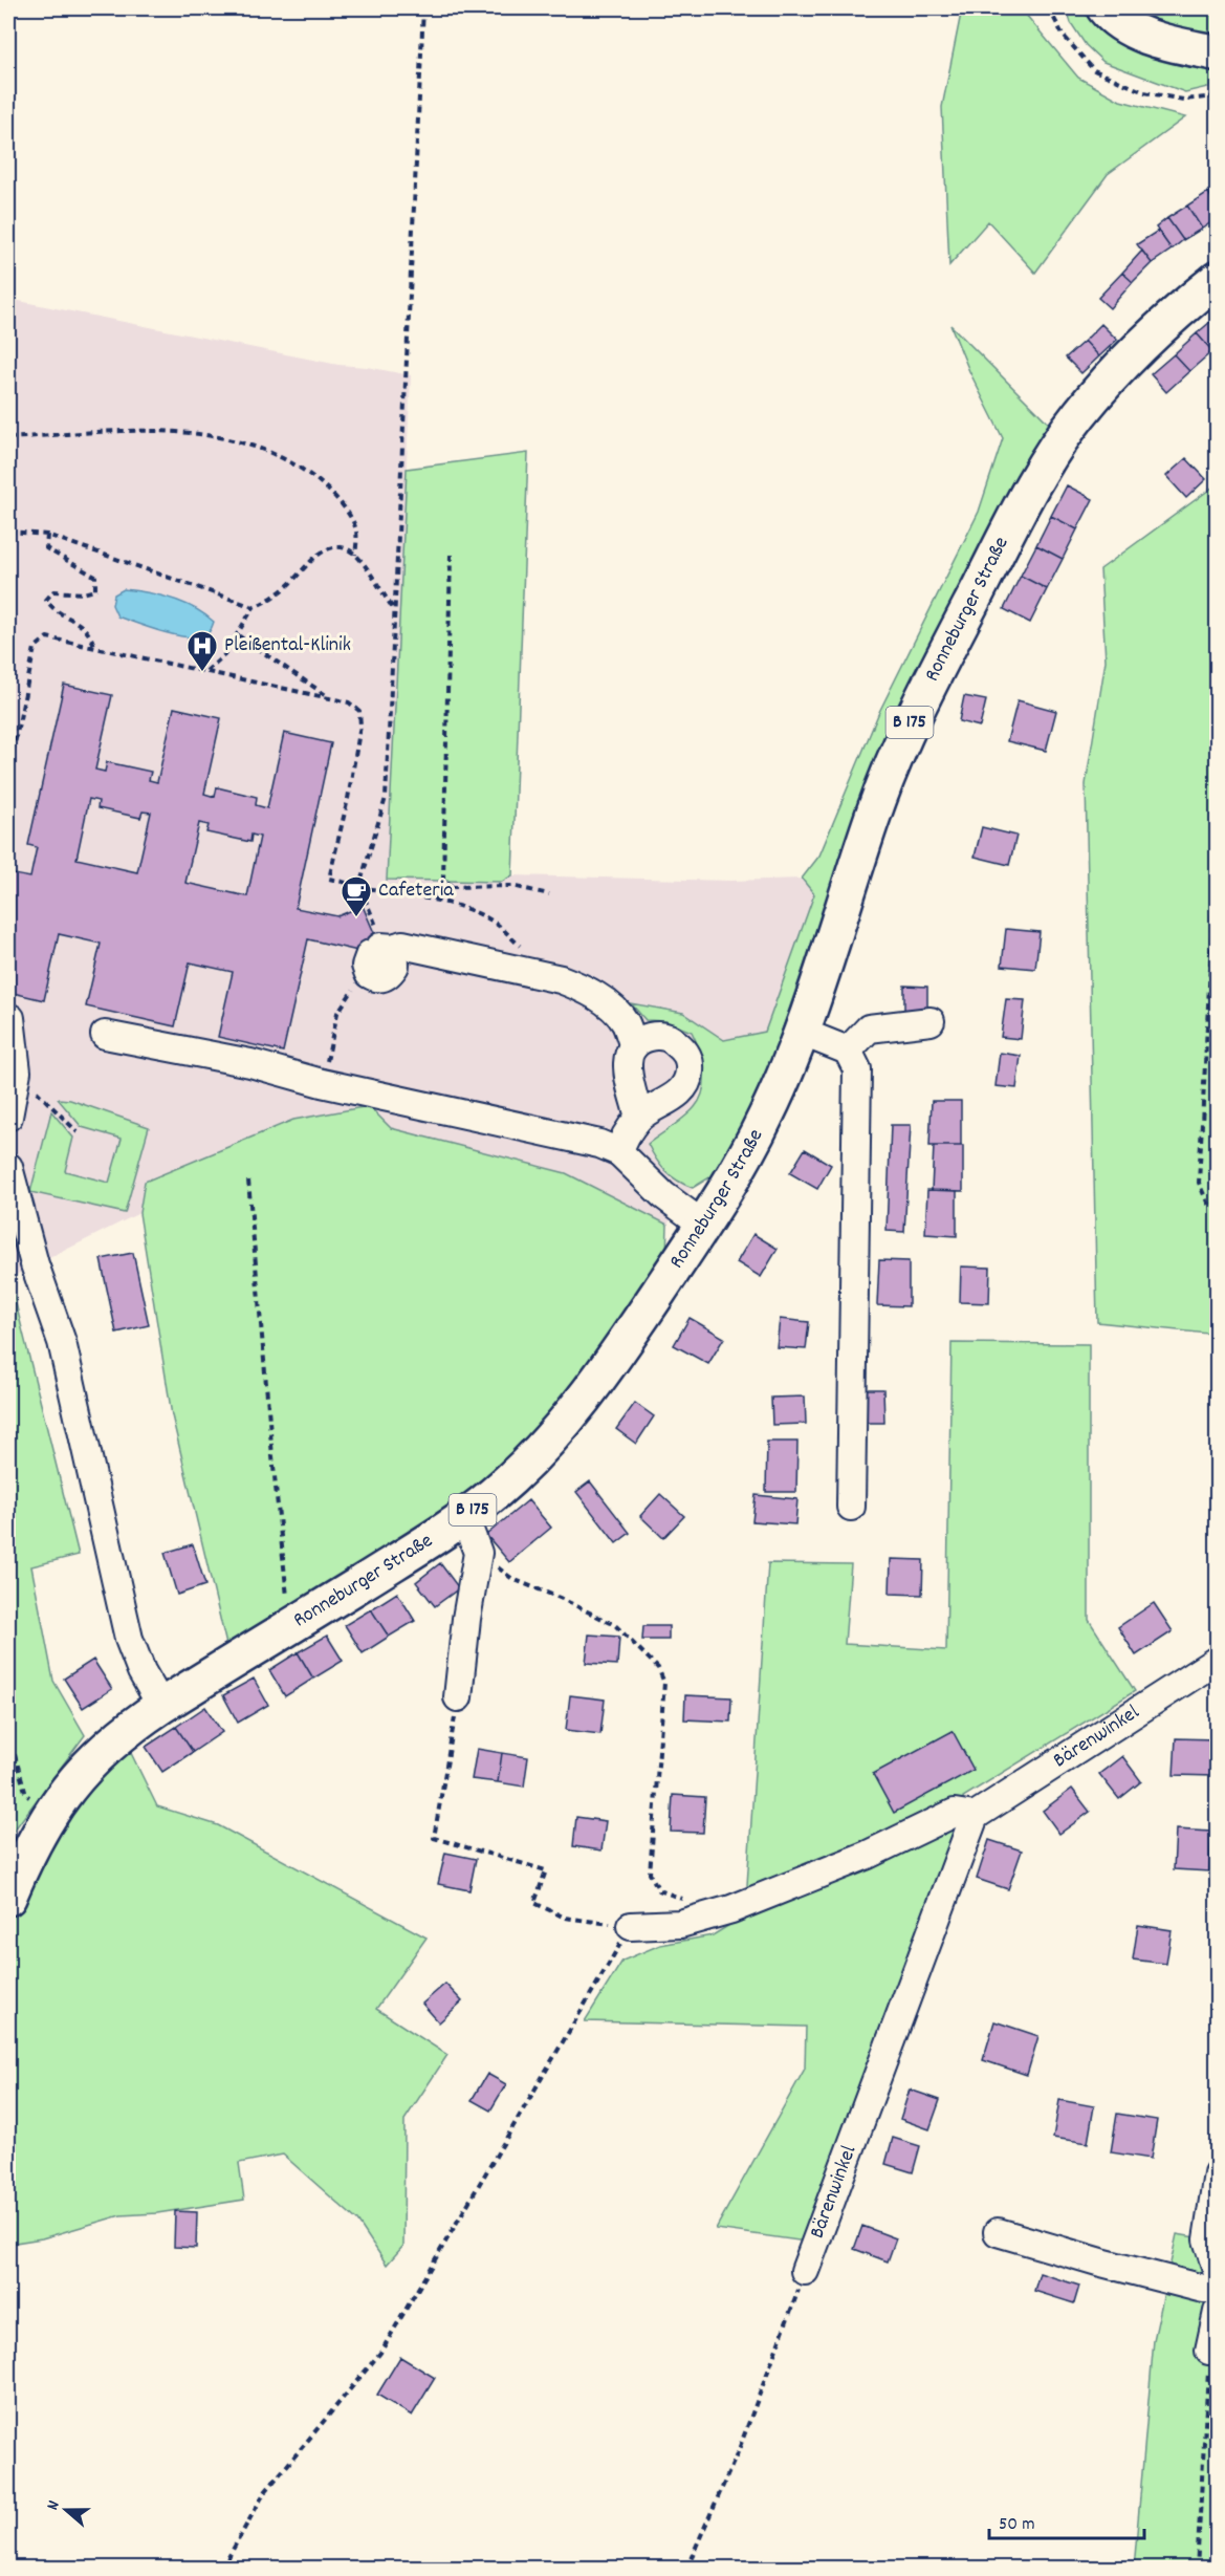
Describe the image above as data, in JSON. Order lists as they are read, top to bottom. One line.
{"streets":{"main road":["Ronneburger Straße","B 175"],"street":["Bärenwinkel"]},"places":{"hospital":["Pleißental-Klinik"],"cafe":["Cafeteria"]},"scale_bar":"50 m","north":"left"}
